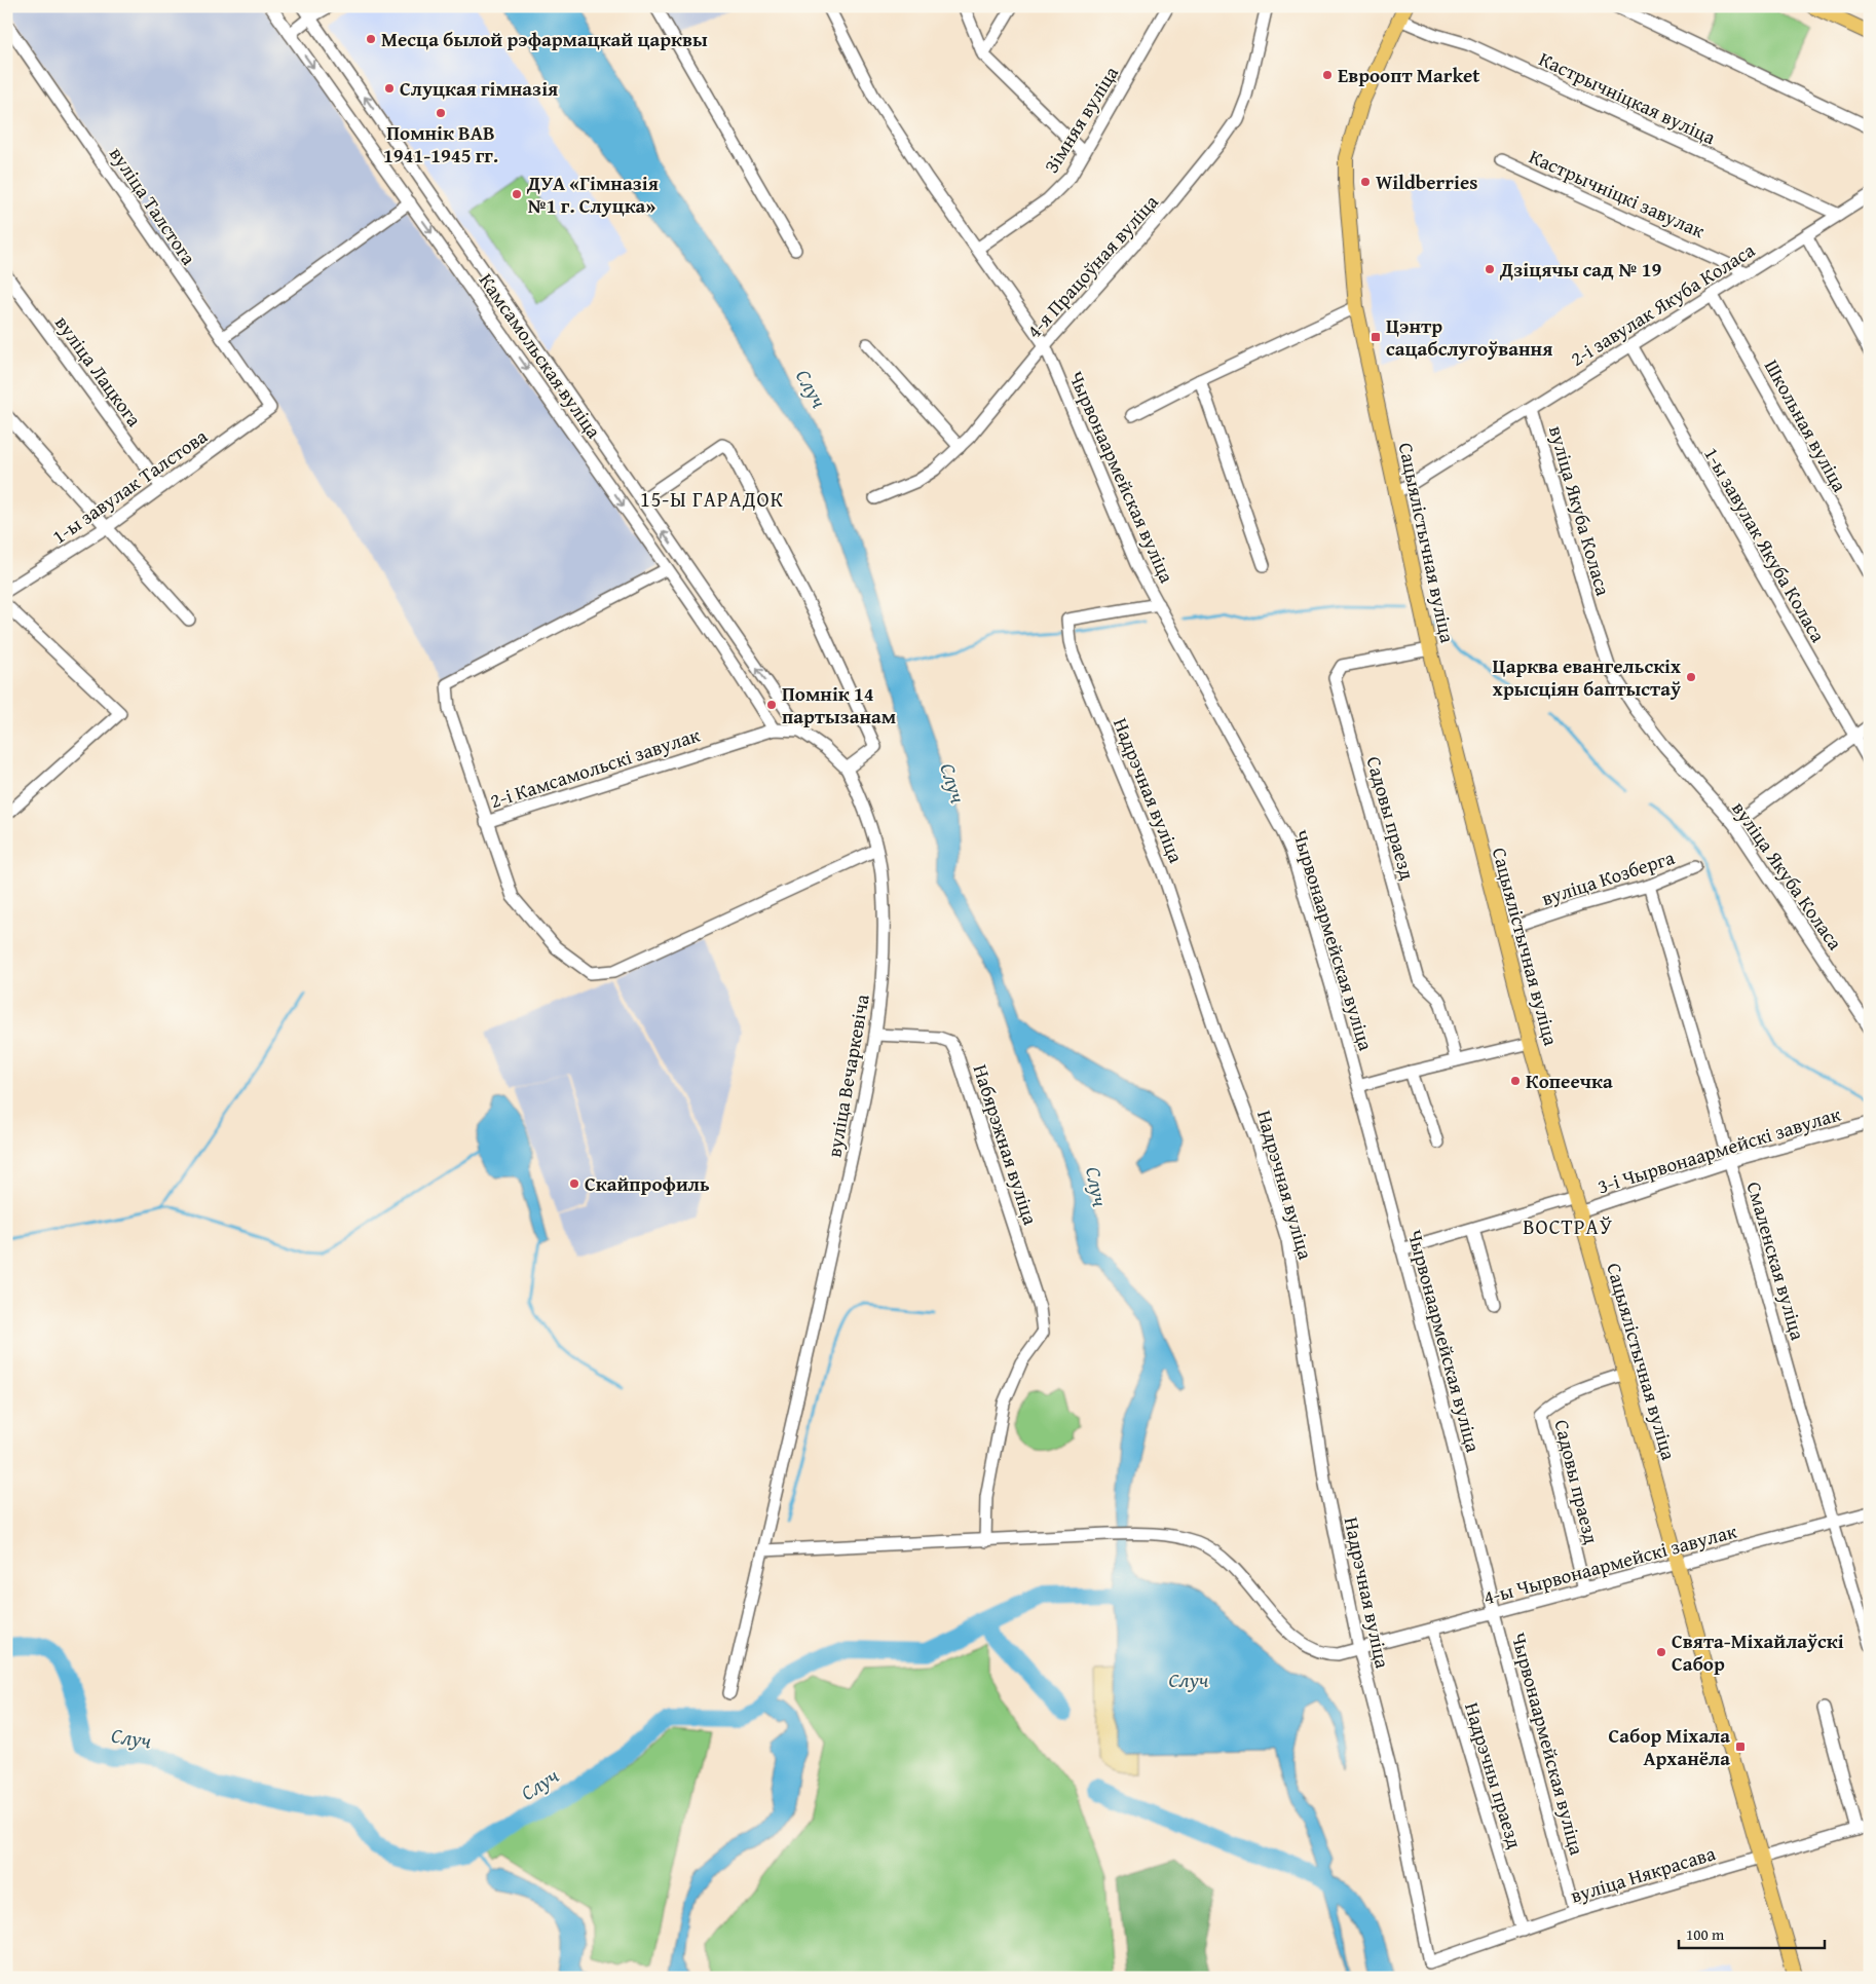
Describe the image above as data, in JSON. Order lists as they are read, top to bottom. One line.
{"streets":{"main road":["Сацыялістычная вуліца"],"street":["Кастрычніцкая вуліца","Зімняя вуліца","Кастрычніцкі завулак","вуліца Талстога","4-я Працоўная вуліца","2-і завулак Якуба Коласа","Камсамольская вуліца","вуліца Лацкога","Школьная вуліца","Чырвонаармейская вуліца","1-ы завулак Талстова","вуліца Якуба Коласа","1-ы завулак Якуба Коласа","2-і Камсамольскі завулак","Надрэчная вуліца","Садовы праезд","вуліца Козберга","вуліца Вечаркевіча","Набярэжная вуліца","3-і Чырвонаармейскі завулак","Смаленская вуліца","4-ы Чырвонаармейскі завулак","Надрэчны праезд","вуліца Някрасава"]},"crossings":[["Кастрычніцкая вуліца","2-і завулак Якуба Коласа"],["Кастрычніцкая вуліца","Сацыялістычная вуліца"],["Зімняя вуліца","Чырвонаармейская вуліца"],["Кастрычніцкі завулак","2-і завулак Якуба Коласа"],["вуліца Талстога","1-ы завулак Талстова"],["4-я Працоўная вуліца","Чырвонаармейская вуліца"],["2-і завулак Якуба Коласа","Школьная вуліца"],["2-і завулак Якуба Коласа","вуліца Якуба Коласа"],["2-і завулак Якуба Коласа","Сацыялістычная вуліца"],["2-і завулак Якуба Коласа","1-ы завулак Якуба Коласа"],["Камсамольская вуліца","2-і Камсамольскі завулак"],["вуліца Лацкога","1-ы завулак Талстова"],["Чырвонаармейская вуліца","Надрэчная вуліца"],["Чырвонаармейская вуліца","3-і Чырвонаармейскі завулак"],["Чырвонаармейская вуліца","4-ы Чырвонаармейскі завулак"],["Чырвонаармейская вуліца","вуліца Някрасава"],["Сацыялістычная вуліца","Садовы праезд"],["Сацыялістычная вуліца","вуліца Козберга"],["Сацыялістычная вуліца","3-і Чырвонаармейскі завулак"],["Сацыялістычная вуліца","4-ы Чырвонаармейскі завулак"],["Сацыялістычная вуліца","вуліца Някрасава"],["2-і Камсамольскі завулак","вуліца Вечаркевіча"],["Надрэчная вуліца","4-ы Чырвонаармейскі завулак"],["Надрэчная вуліца","вуліца Някрасава"],["Садовы праезд","4-ы Чырвонаармейскі завулак"],["вуліца Козберга","Смаленская вуліца"],["вуліца Вечаркевіча","Набярэжная вуліца"],["вуліца Вечаркевіча","4-ы Чырвонаармейскі завулак"],["Набярэжная вуліца","4-ы Чырвонаармейскі завулак"],["3-і Чырвонаармейскі завулак","Смаленская вуліца"],["Смаленская вуліца","4-ы Чырвонаармейскі завулак"],["4-ы Чырвонаармейскі завулак","Надрэчны праезд"],["Надрэчны праезд","вуліца Някрасава"]],"districts":["15-Ы ГАРАДОК","ВОСТРАЎ"],"water":["Случ"],"places":{"other":["Месца былой рэфармацкай царквы","Евроопт Market","Слуцкая гімназія","Помнік ВАВ 1941-1945 гг.","Wildberries","ДУА «Гімназія №1 г. Слуцка»","Дзіцячы сад № 19","Царква евангельскіх хрысціян баптыстаў","Помнік 14 партызанам","Копеечка","Скайпрофиль","Свята-Міхайлаўскі Сабор"],"transit":["Цэнтр сацабслугоўвання","Сабор Міхала Арханёла"]},"scale_bar":"100 m"}
